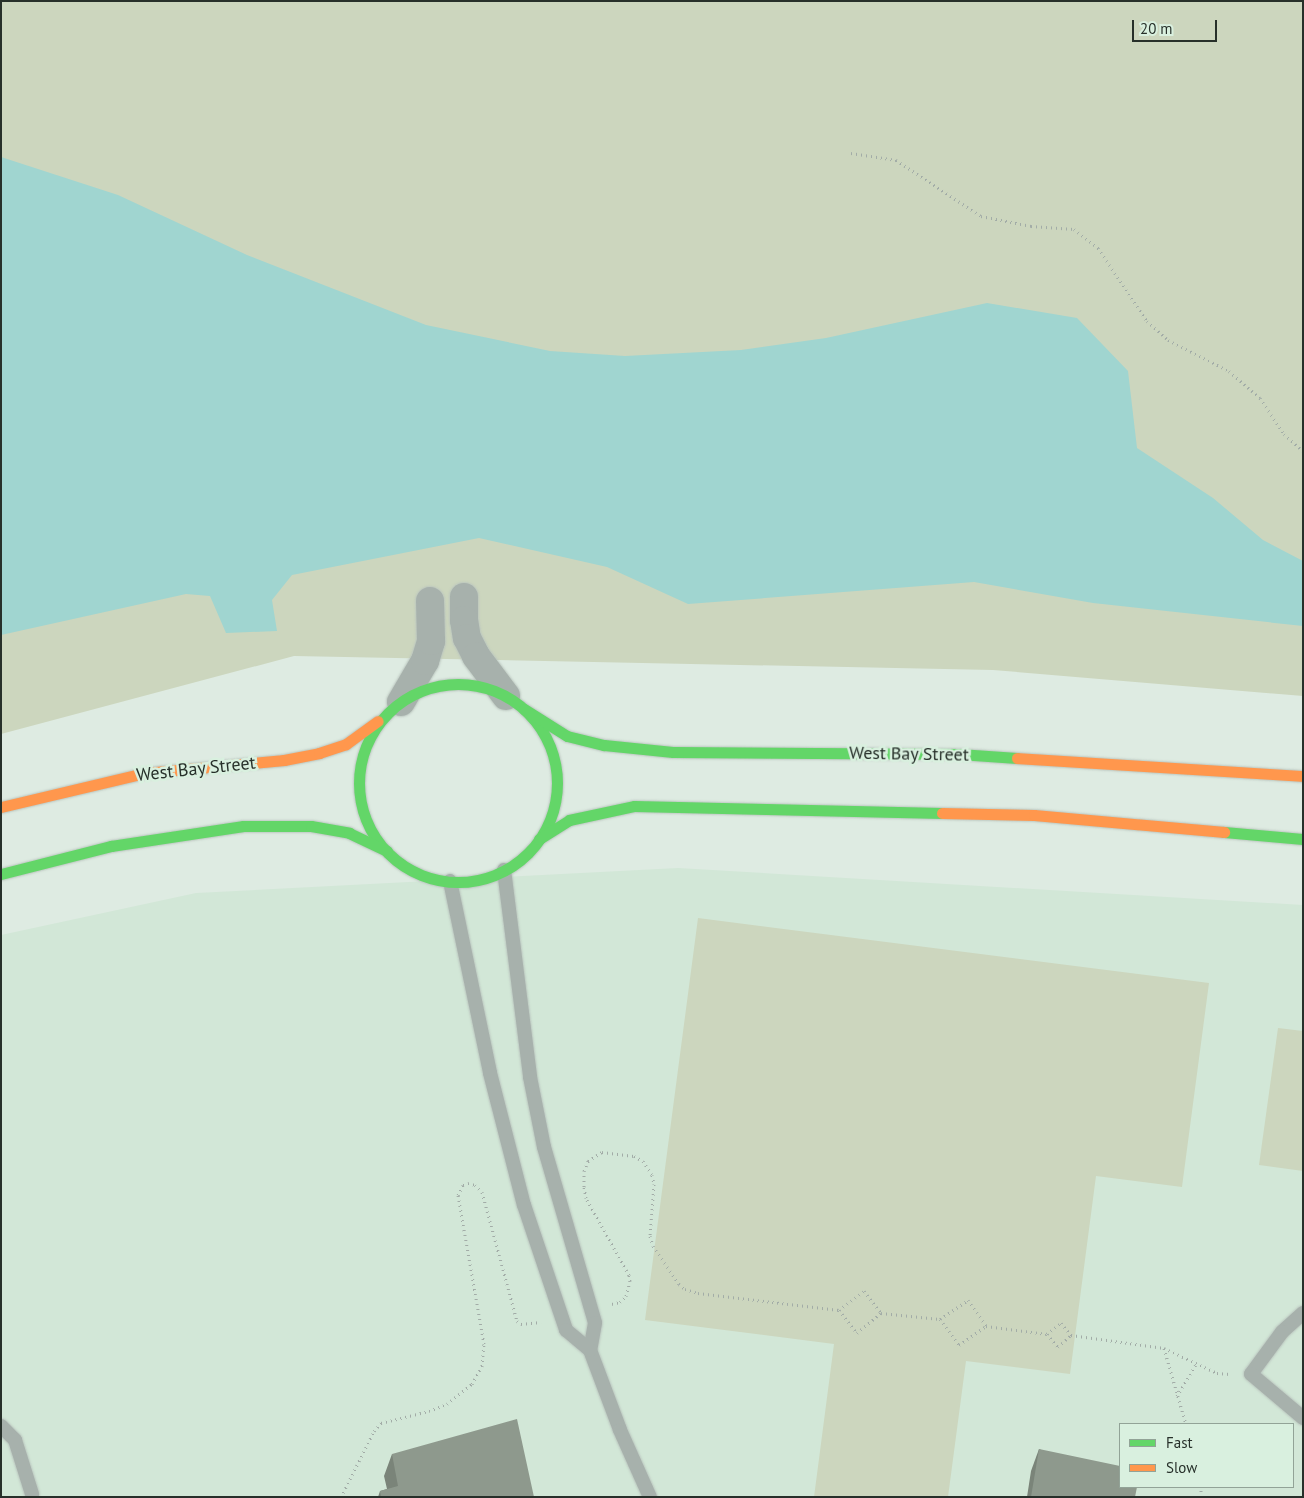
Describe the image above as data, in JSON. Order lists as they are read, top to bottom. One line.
{"streets":{"main road":["West Bay Street"]},"legend":["Fast","Slow"],"scale_bar":"20 m"}
